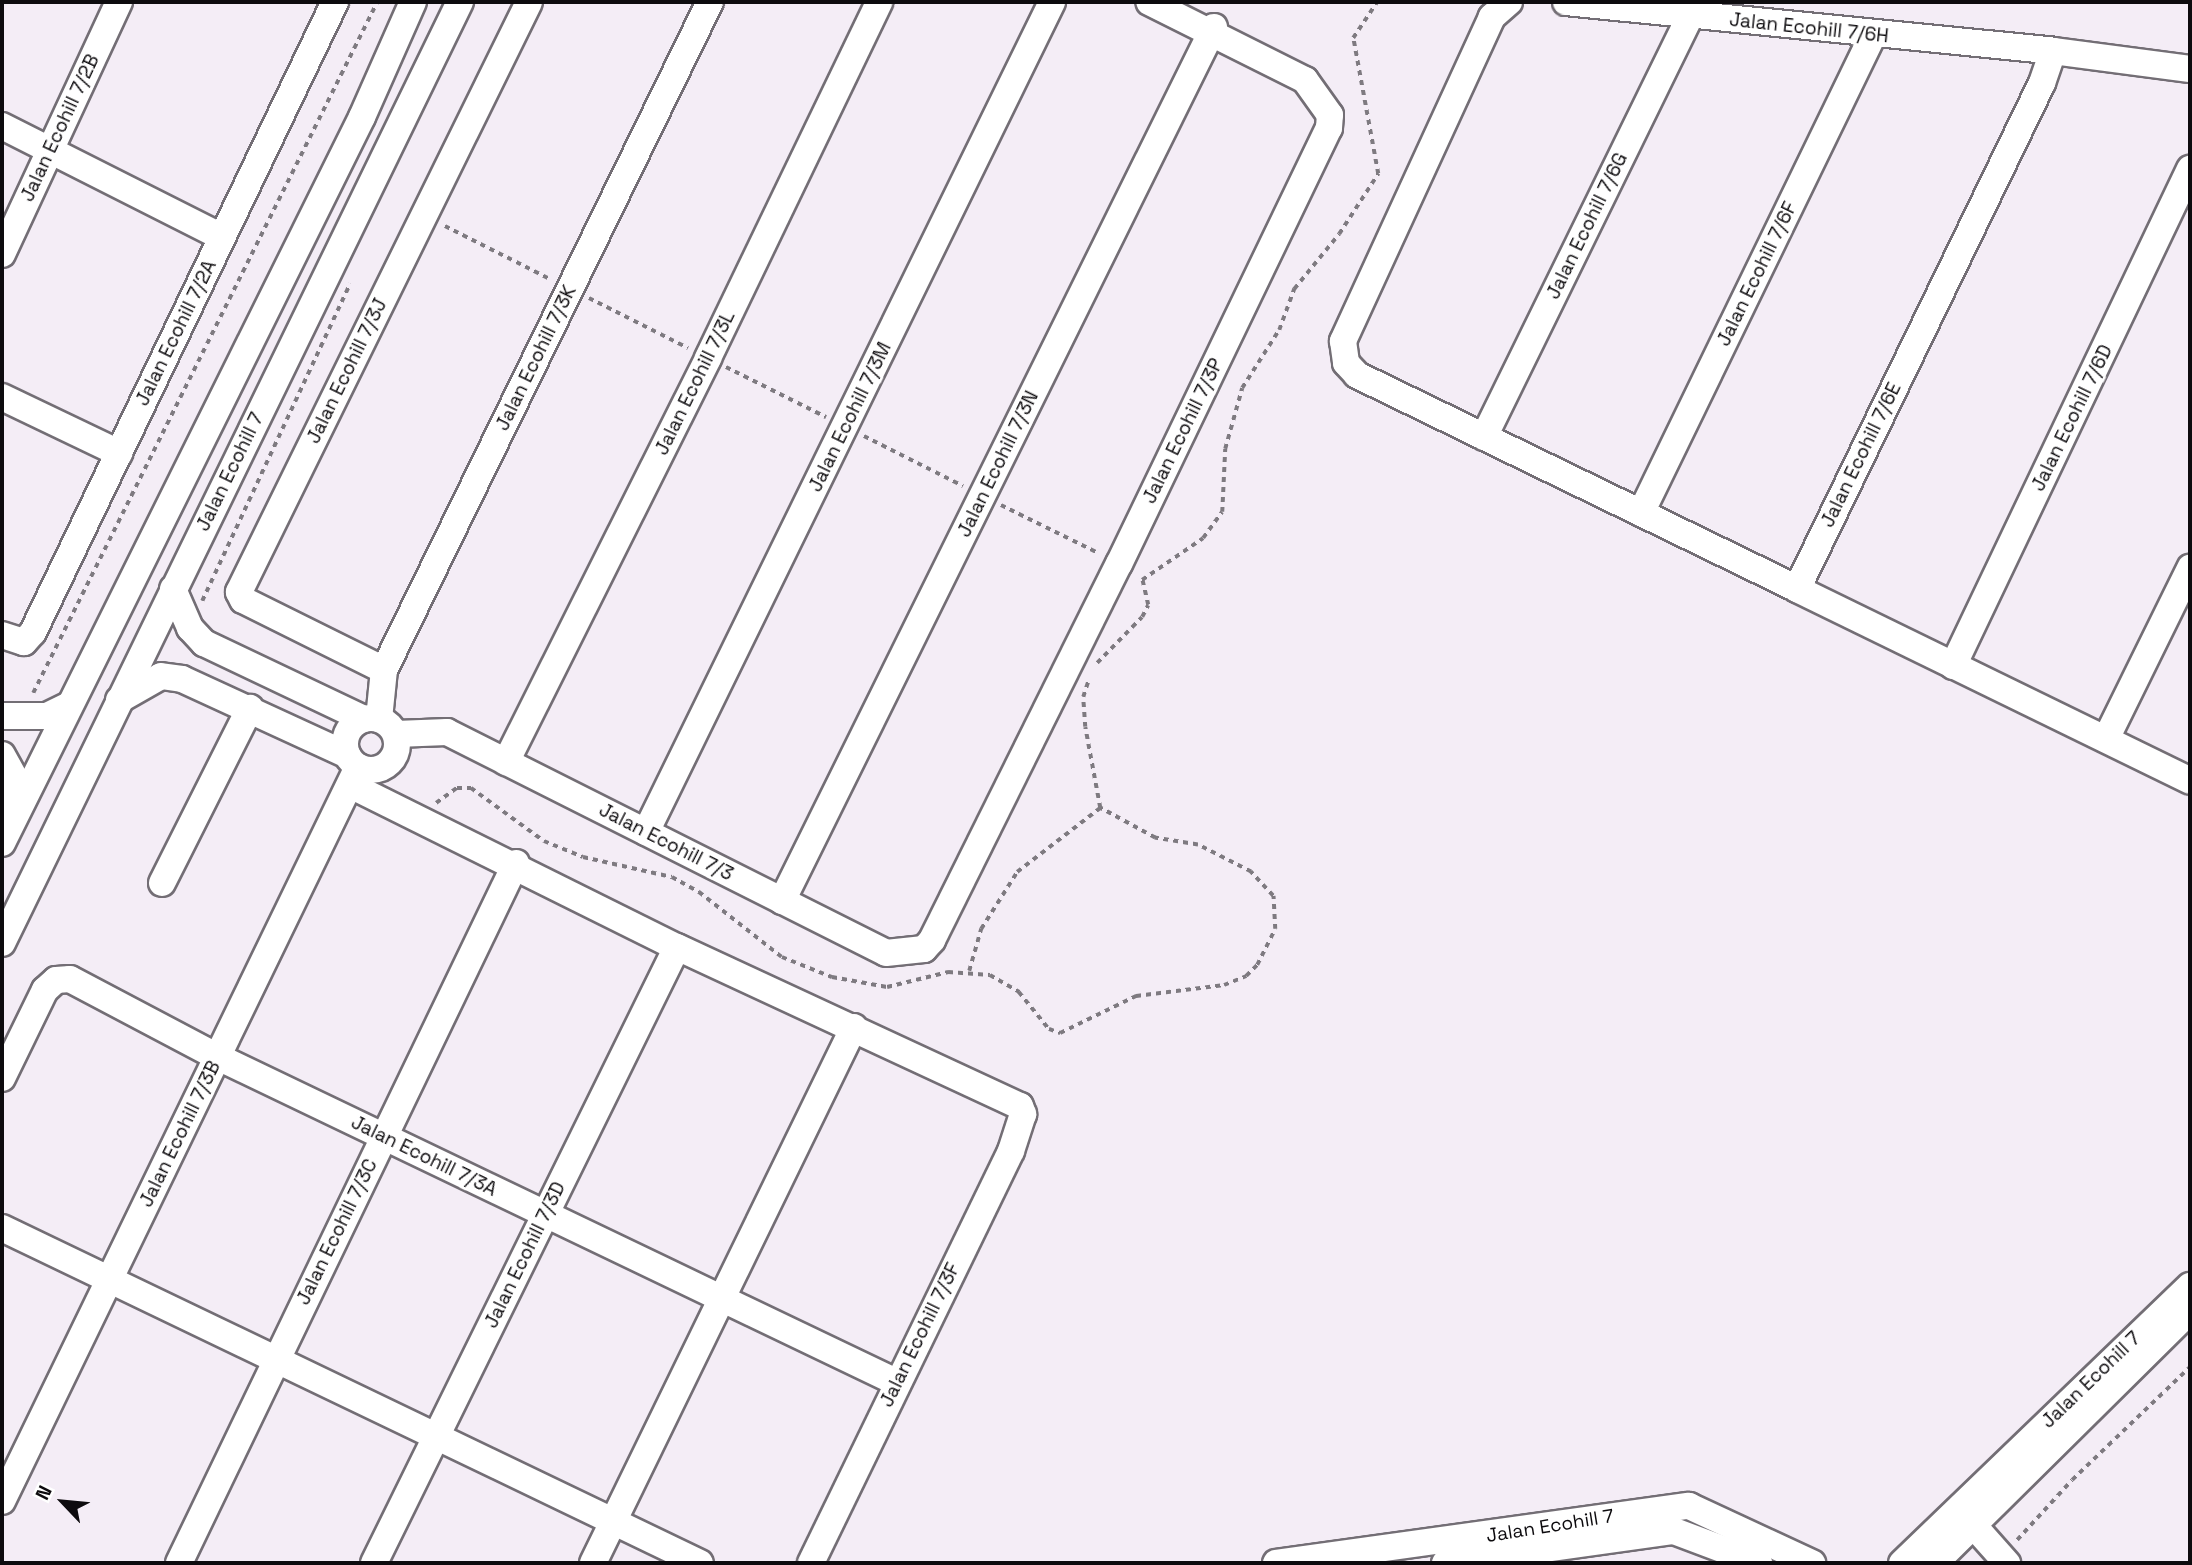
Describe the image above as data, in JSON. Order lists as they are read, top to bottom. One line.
{"streets":{"street":["Jalan Ecohill 7/6H","Jalan Ecohill 7/2B","Jalan Ecohill 7/6G","Jalan Ecohill 7/6F","Jalan Ecohill 7/2A","Jalan Ecohill 7/3K","Jalan Ecohill 7/3J","Jalan Ecohill 7/3L","Jalan Ecohill 7/3M","Jalan Ecohill 7/6D","Jalan Ecohill 7/3P","Jalan Ecohill 7/6E","Jalan Ecohill 7/3N","Jalan Ecohill 7","Jalan Ecohill 7/3","Jalan Ecohill 7/3B","Jalan Ecohill 7/3A","Jalan Ecohill 7/3C","Jalan Ecohill 7/3D","Jalan Ecohill 7/3F"]},"crossings":[["Jalan Ecohill 7/6H","Jalan Ecohill 7/6G"],["Jalan Ecohill 7/6H","Jalan Ecohill 7/6F"],["Jalan Ecohill 7/6H","Jalan Ecohill 7/6E"],["Jalan Ecohill 7/3K","Jalan Ecohill 7/3J"],["Jalan Ecohill 7/3K","Jalan Ecohill 7/3"],["Jalan Ecohill 7/3K","Jalan Ecohill 7/3B"],["Jalan Ecohill 7/3L","Jalan Ecohill 7/3"],["Jalan Ecohill 7/3M","Jalan Ecohill 7/3"],["Jalan Ecohill 7/3P","Jalan Ecohill 7/3N"],["Jalan Ecohill 7/3P","Jalan Ecohill 7/3"],["Jalan Ecohill 7/3N","Jalan Ecohill 7/3"],["Jalan Ecohill 7","Jalan Ecohill 7/3"],["Jalan Ecohill 7/3","Jalan Ecohill 7/3B"],["Jalan Ecohill 7/3B","Jalan Ecohill 7/3A"],["Jalan Ecohill 7/3A","Jalan Ecohill 7/3C"],["Jalan Ecohill 7/3A","Jalan Ecohill 7/3D"],["Jalan Ecohill 7/3A","Jalan Ecohill 7/3F"]],"north":"top left"}
